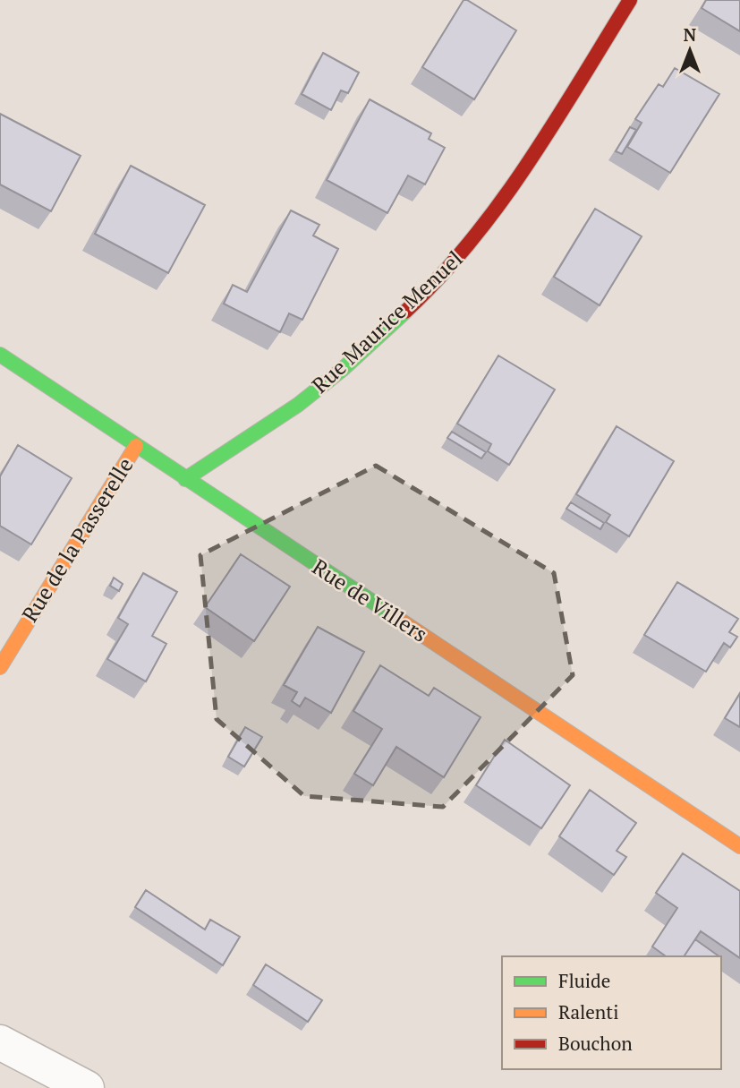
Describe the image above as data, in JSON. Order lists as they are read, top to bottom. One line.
{"streets":{"street":["Rue Maurice Menuel","Rue de la Passerelle","Rue de Villers"]},"crossings":[["Rue Maurice Menuel","Rue de Villers"],["Rue de la Passerelle","Rue de Villers"]],"legend":["Fluide","Ralenti","Bouchon"],"north":"top"}
